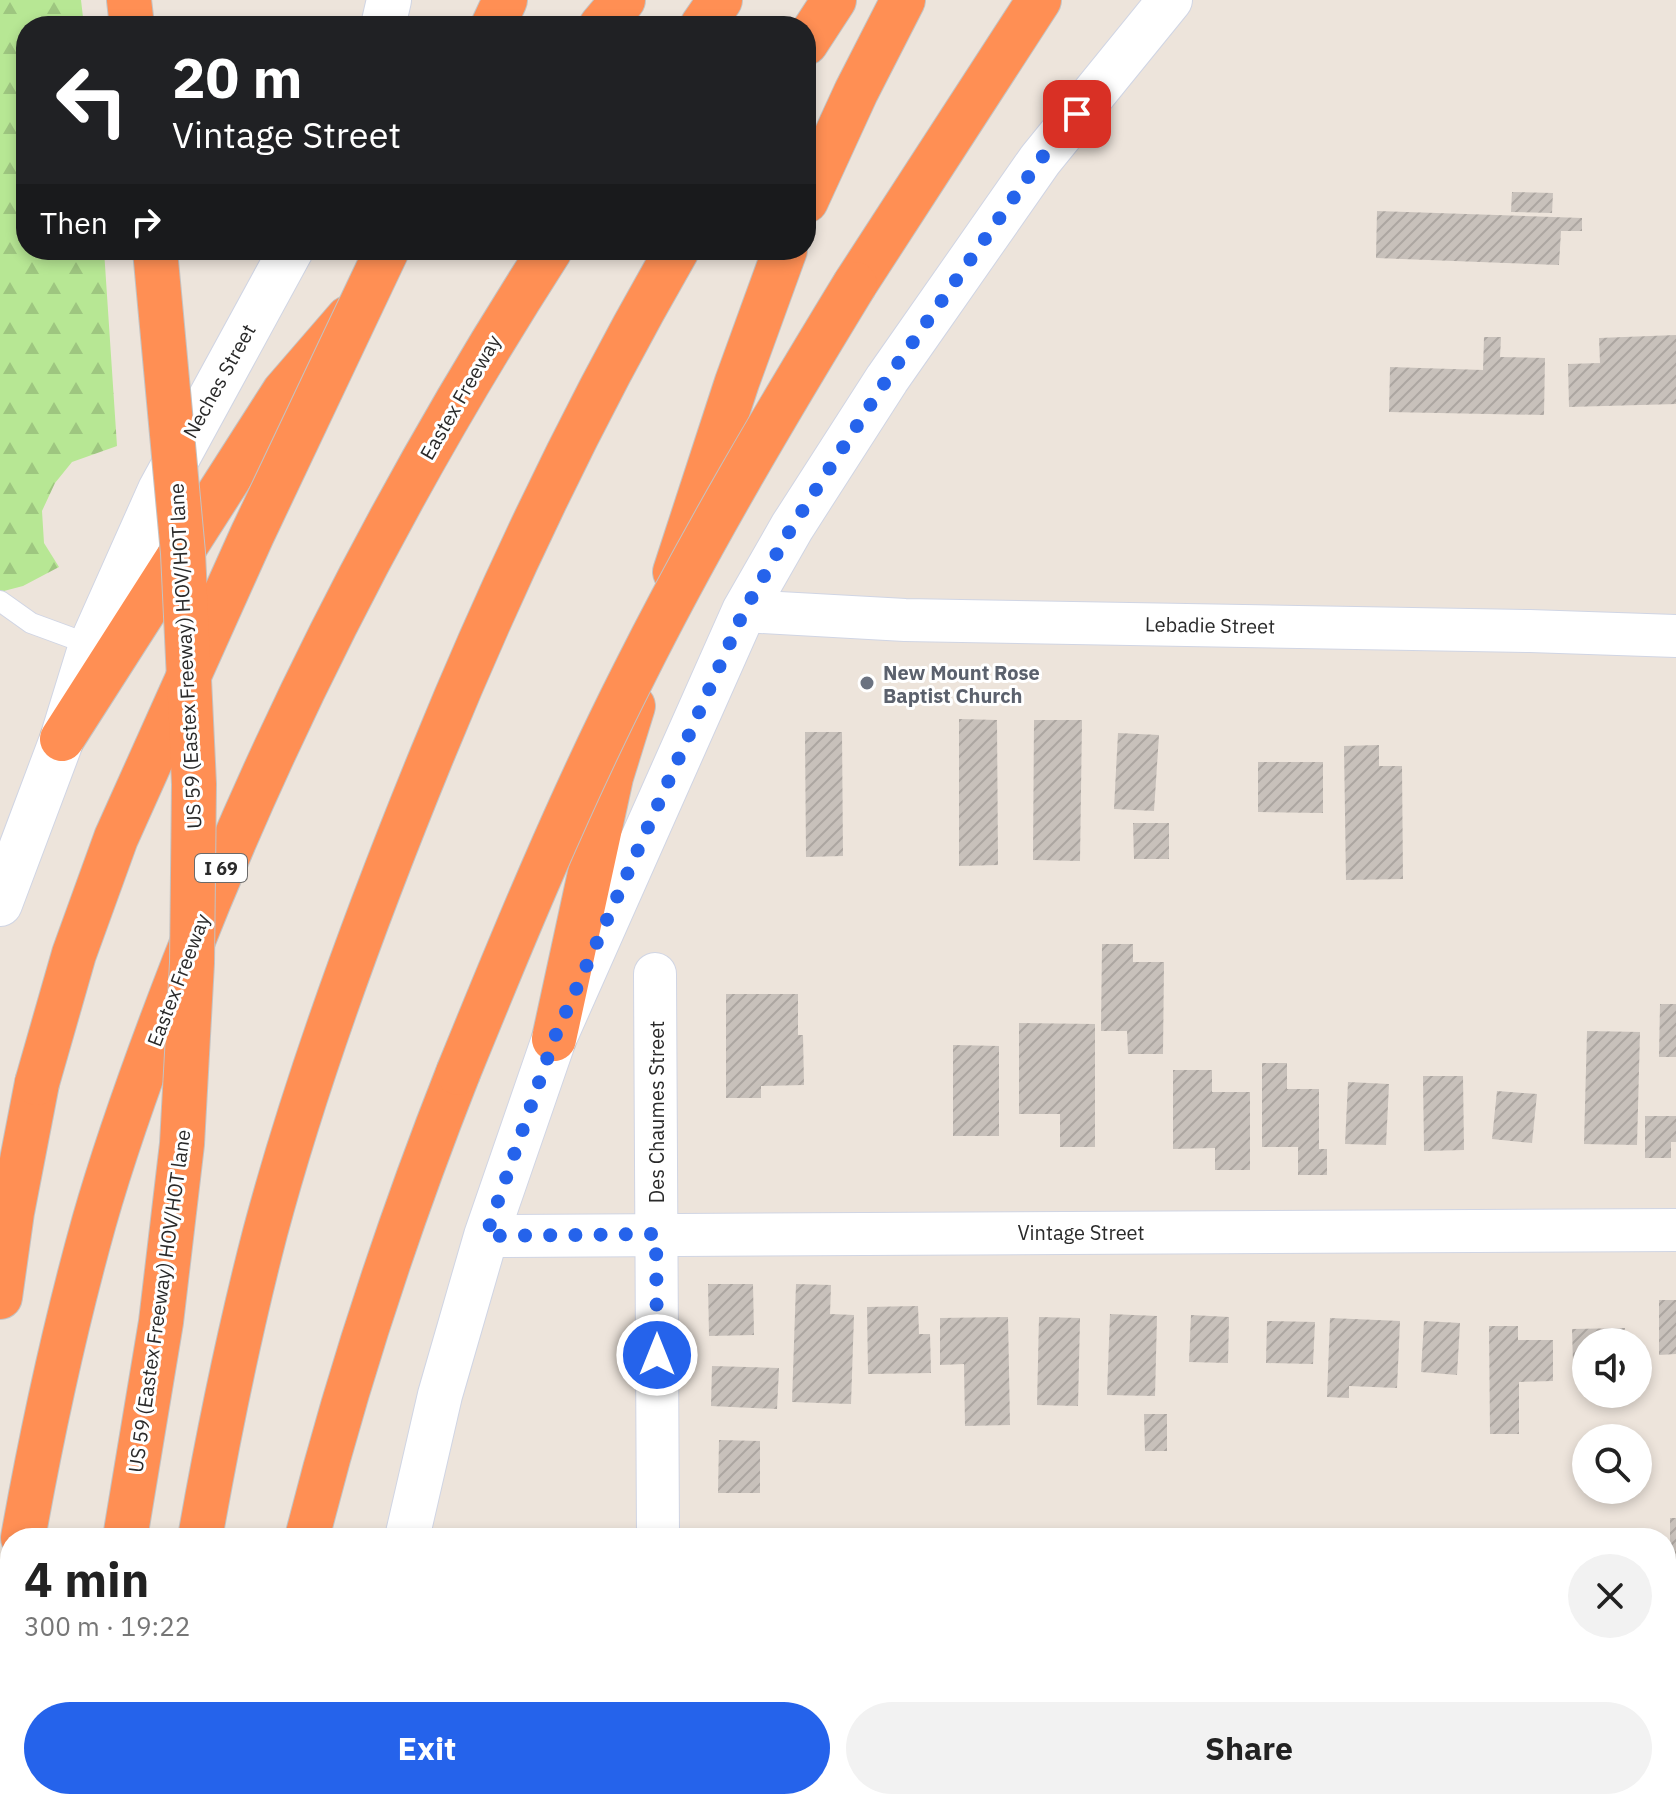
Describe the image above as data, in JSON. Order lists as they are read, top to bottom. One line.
{"streets":{"highway":["Eastex Freeway","US 59 (Eastex Freeway) HOV/HOT lane","I 69"],"main road":["Neches Street"],"street":["Lebadie Street","Des Chaumes Street","Vintage Street"]},"crossings":[["Des Chaumes Street","Vintage Street"]],"places":["New Mount Rose Baptist Church"],"page":{"turn":["20 m","Vintage Street"],"then":"Then","heading":["4 min","300 m · 19:22"],"buttons":["Exit","Share"]}}
